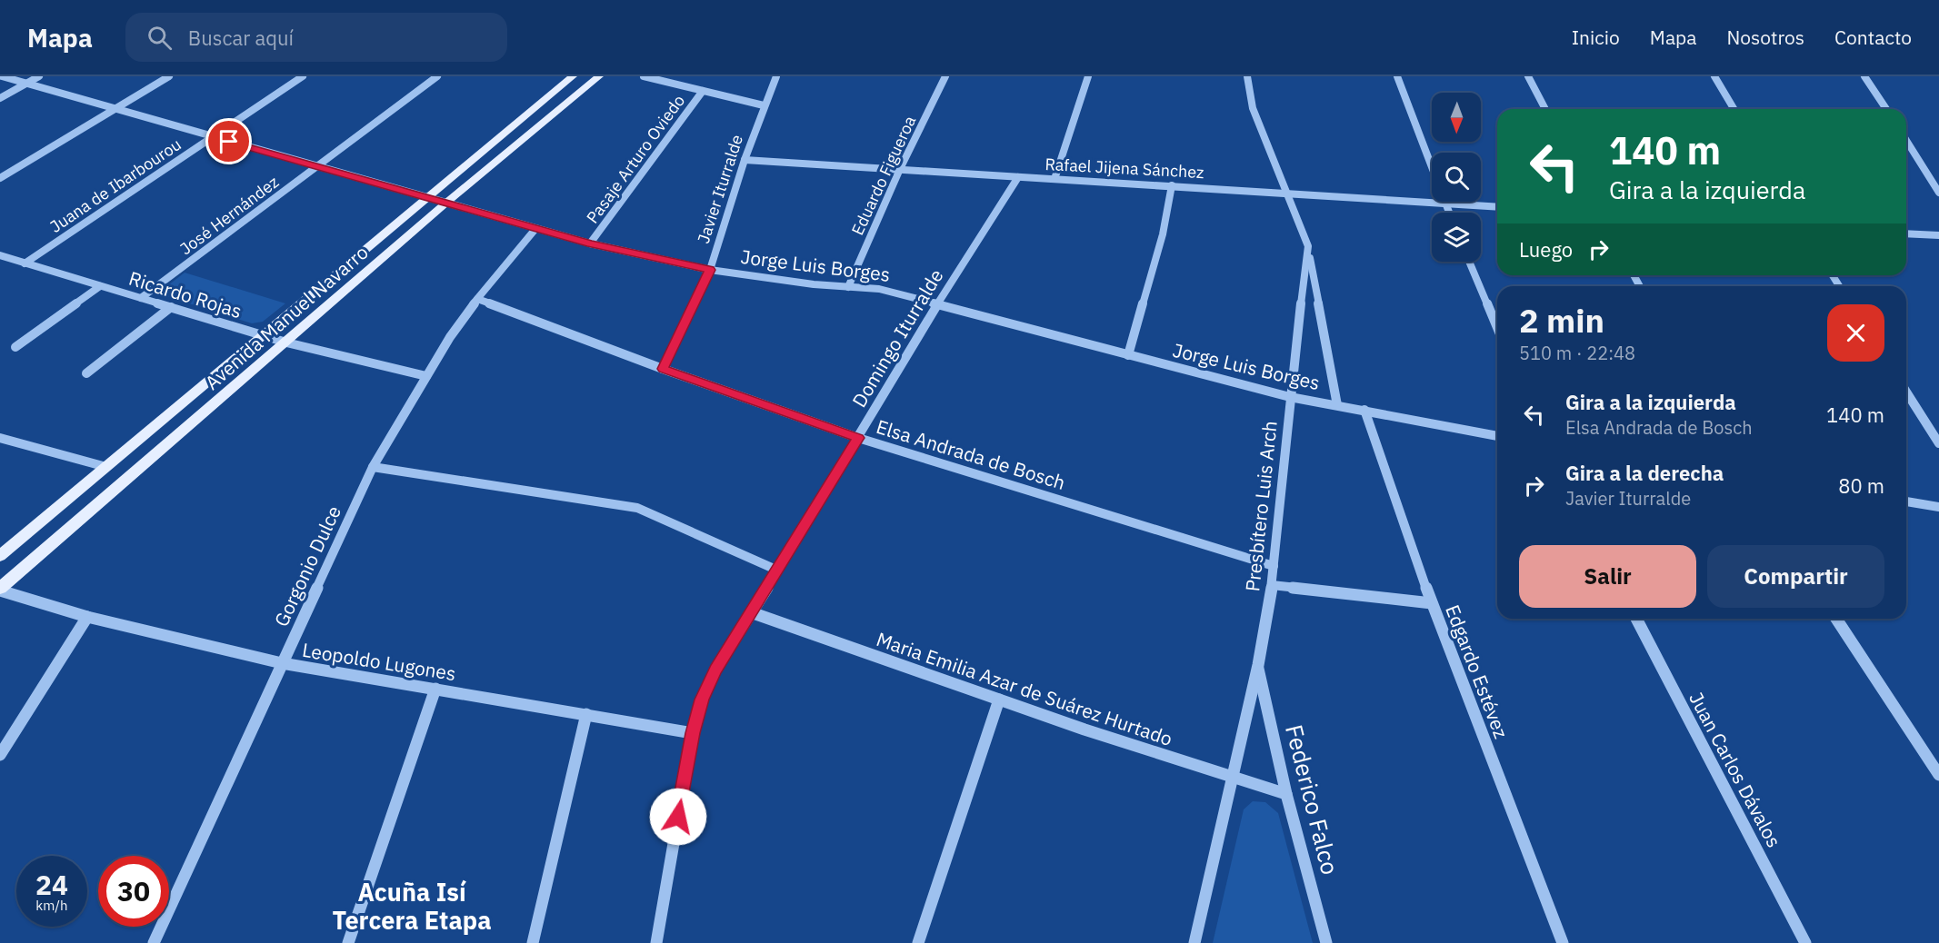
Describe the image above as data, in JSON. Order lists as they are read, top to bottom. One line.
{"streets":{"main road":["Avenida Manuel Navarro"],"street":["Pasaje Arturo Oviedo","Rafael Jijena Sánchez","Eduardo Figueroa","Juana de Ibarbourou","Javier Iturralde","José Hernández","Jorge Luis Borges","Ricardo Rojas","Domingo Iturralde","Elsa Andrada de Bosch","Presbítero Luis Arch","Gorgonio Dulce","Leopoldo Lugones","Edgardo Estévez","Maria Emilia Azar de Suárez Hurtado","Juan Carlos Dávalos","Federico Falco"]},"crossings":[["Pasaje Arturo Oviedo","Jorge Luis Borges"],["Rafael Jijena Sánchez","Eduardo Figueroa"],["Rafael Jijena Sánchez","Javier Iturralde"],["Rafael Jijena Sánchez","Domingo Iturralde"],["Rafael Jijena Sánchez","Presbítero Luis Arch"],["Eduardo Figueroa","Jorge Luis Borges"],["Juana de Ibarbourou","Jorge Luis Borges"],["Juana de Ibarbourou","Ricardo Rojas"],["Javier Iturralde","Jorge Luis Borges"],["Javier Iturralde","Elsa Andrada de Bosch"],["José Hernández","Jorge Luis Borges"],["José Hernández","Ricardo Rojas"],["Jorge Luis Borges","Avenida Manuel Navarro"],["Jorge Luis Borges","Domingo Iturralde"],["Jorge Luis Borges","Presbítero Luis Arch"],["Jorge Luis Borges","Gorgonio Dulce"],["Jorge Luis Borges","Edgardo Estévez"],["Ricardo Rojas","Avenida Manuel Navarro"],["Ricardo Rojas","Gorgonio Dulce"],["Avenida Manuel Navarro","Leopoldo Lugones"],["Domingo Iturralde","Elsa Andrada de Bosch"],["Domingo Iturralde","Leopoldo Lugones"],["Domingo Iturralde","Maria Emilia Azar de Suárez Hurtado"],["Elsa Andrada de Bosch","Presbítero Luis Arch"],["Elsa Andrada de Bosch","Gorgonio Dulce"],["Presbítero Luis Arch","Maria Emilia Azar de Suárez Hurtado"],["Presbítero Luis Arch","Federico Falco"],["Gorgonio Dulce","Leopoldo Lugones"],["Maria Emilia Azar de Suárez Hurtado","Federico Falco"]],"districts":["Acuña Isí Tercera Etapa"],"north":"bottom","page":{"header":"Mapa","search":"Buscar aquí","nav":["Inicio","Mapa","Nosotros","Contacto"],"turn":["140 m","Gira a la izquierda"],"then":"Luego","heading":["2 min","510 m · 22:48"],"list":[{"name":"Gira a la izquierda","note":"Elsa Andrada de Bosch","value":"140 m"},{"name":"Gira a la derecha","note":"Javier Iturralde","value":"80 m"}],"buttons":["Salir","Compartir"],"speed":"24 km/h","limit":"30"}}
